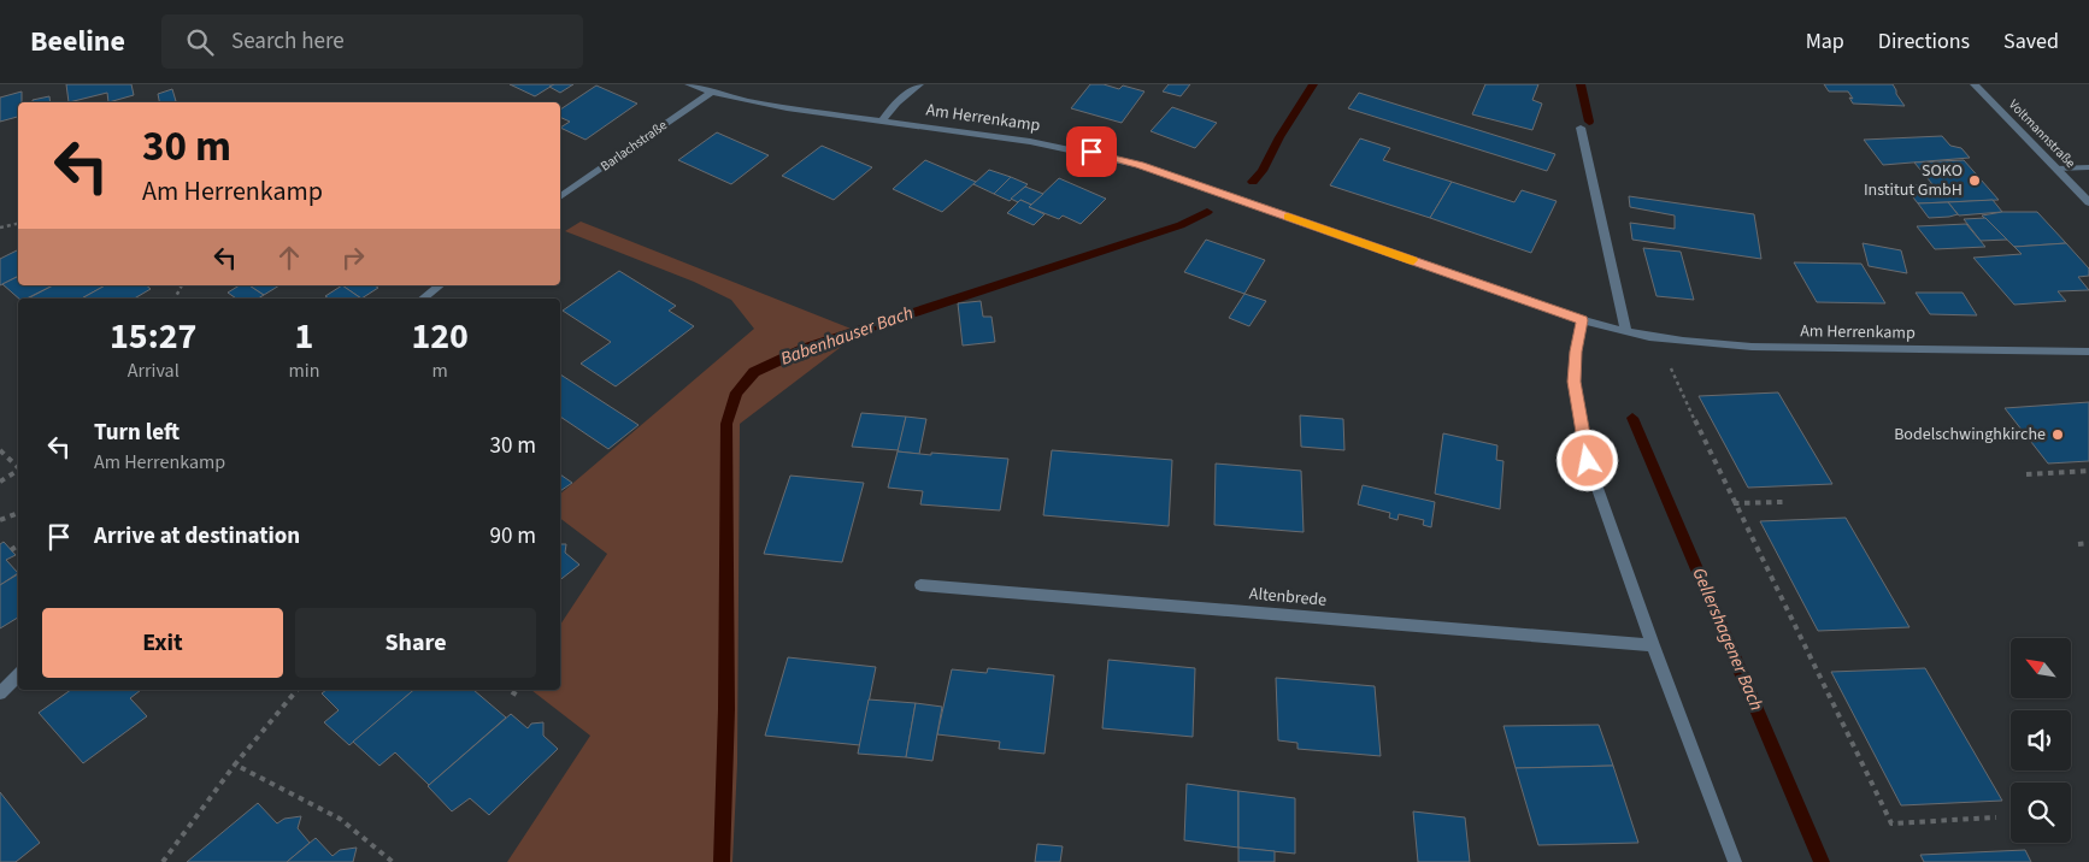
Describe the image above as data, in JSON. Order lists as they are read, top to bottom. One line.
{"streets":{"street":["Am Herrenkamp","Voltmannstraße","Barlachstraße","Altenbrede"]},"crossings":[["Am Herrenkamp","Barlachstraße"]],"water":["Babenhauser Bach","Gellershagener Bach"],"places":["SOKO Institut GmbH","Bodelschwinghkirche"],"north":"top left","page":{"header":"Beeline","search":"Search here","nav":["Map","Directions","Saved"],"turn":["30 m","Am Herrenkamp"],"eta":["15:27","Arrival","1","min","120","m"],"list":[{"name":"Turn left","note":"Am Herrenkamp","value":"30 m"},{"name":"Arrive at destination","value":"90 m"}],"buttons":["Exit","Share"]}}
